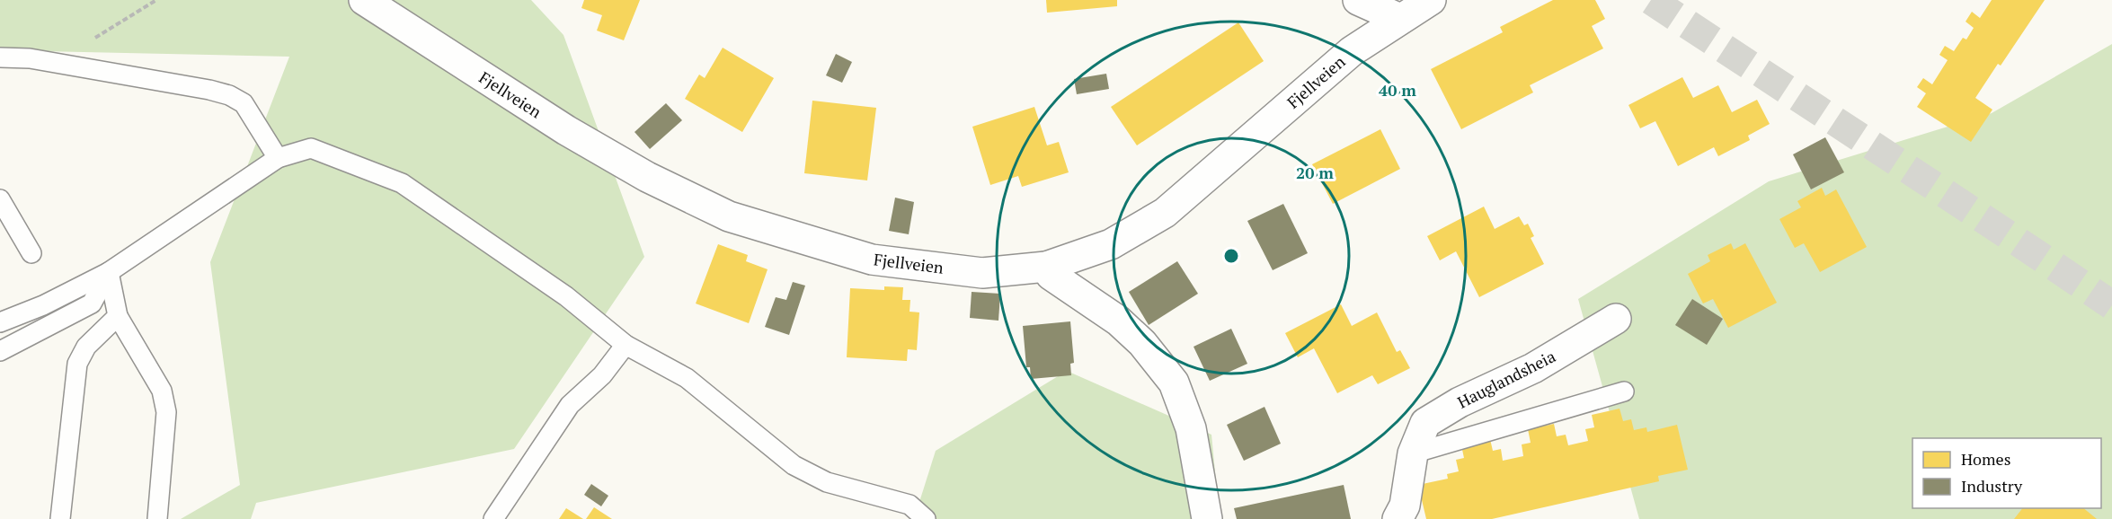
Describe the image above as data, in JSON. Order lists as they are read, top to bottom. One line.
{"streets":{"street":["Fjellveien","Hauglandsheia"]},"legend":["Homes","Industry"],"rings":["40 m","20 m"]}
